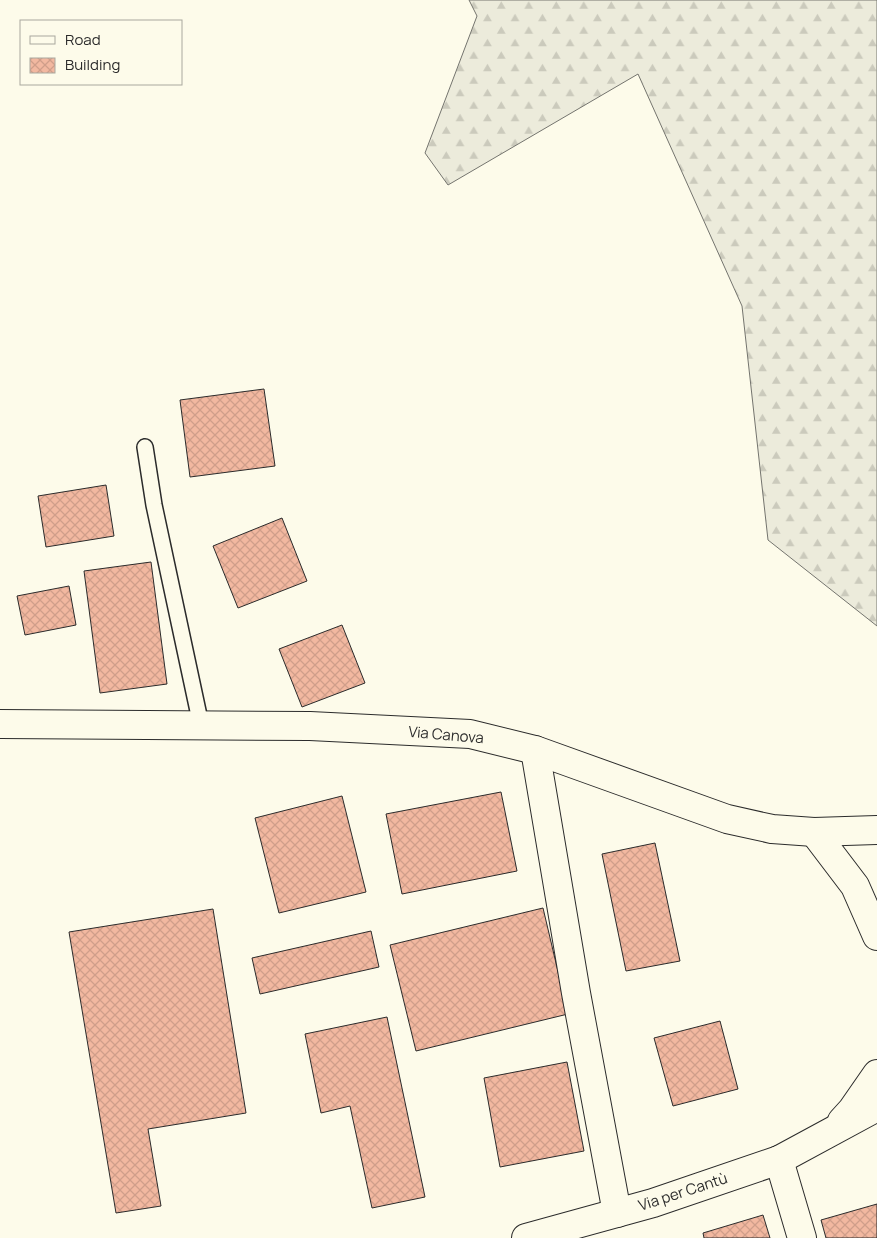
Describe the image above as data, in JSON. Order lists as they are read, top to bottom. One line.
{"streets":{"street":["Via Canova","Via per Cantù"]},"legend":["Road","Building"]}
